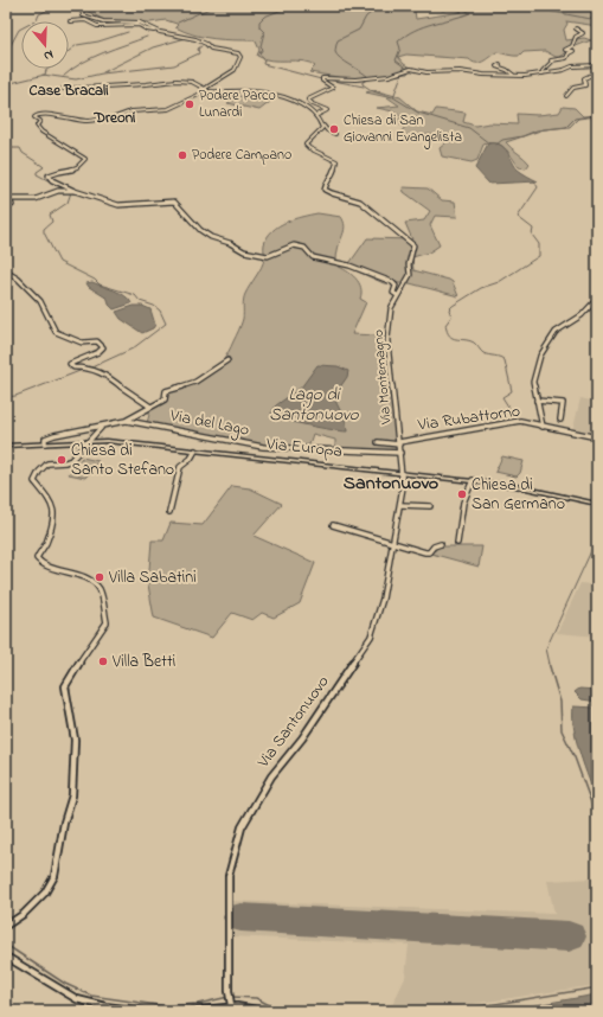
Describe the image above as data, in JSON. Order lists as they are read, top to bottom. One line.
{"streets":{"main road":["Via Europa"],"street":["Via Montemagno","Via Rubattorno","Via del Lago","Via Santonuovo"]},"crossings":[["Via Montemagno","Via Rubattorno"],["Via Montemagno","Via del Lago"],["Via Montemagno","Via Europa"],["Via Montemagno","Via Santonuovo"],["Via Europa","Via Santonuovo"]],"districts":["Case Bracali","Dreoni","Santonuovo"],"water":["Lago di Santonuovo"],"places":["Podere Parco Lunardi","Chiesa di San Giovanni Evangelista","Podere Campano","Chiesa di Santo Stefano","Chiesa di San Germano","Villa Sabatini","Villa Betti"],"north":"bottom"}
